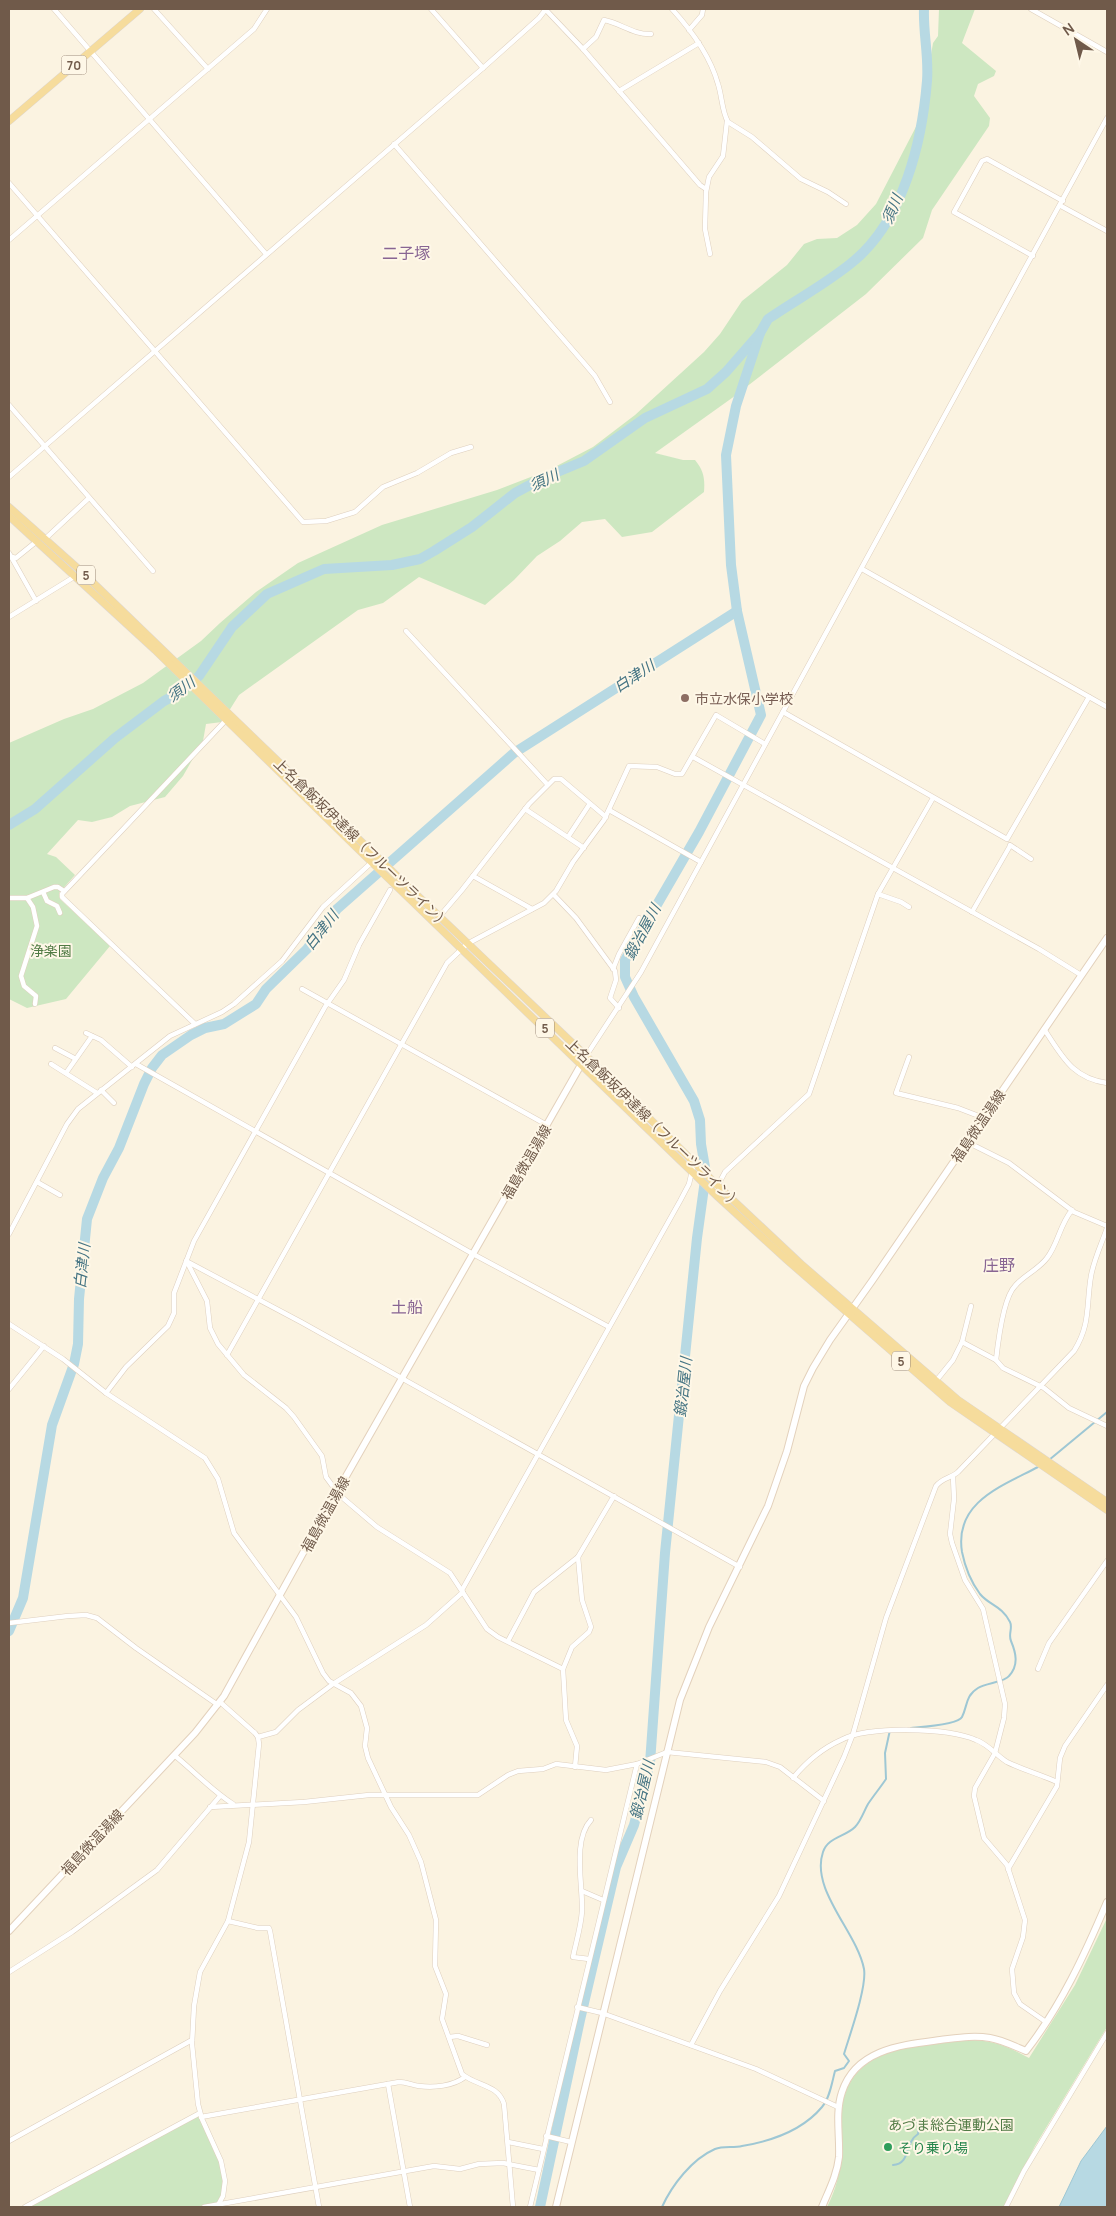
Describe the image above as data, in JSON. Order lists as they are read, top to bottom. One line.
{"streets":{"main road":["70","5","上名倉飯坂伊達線（フルーツライン）","福島微温湯線"]},"crossings":[["上名倉飯坂伊達線（フルーツライン）","福島微温湯線"]],"districts":["二子塚","庄野","土船"],"water":["須川","白津川","鍛冶屋川"],"parks":["浄楽園","あづま総合運動公園"],"places":["市立水保小学校","そり乗り場"],"north":"top left"}
